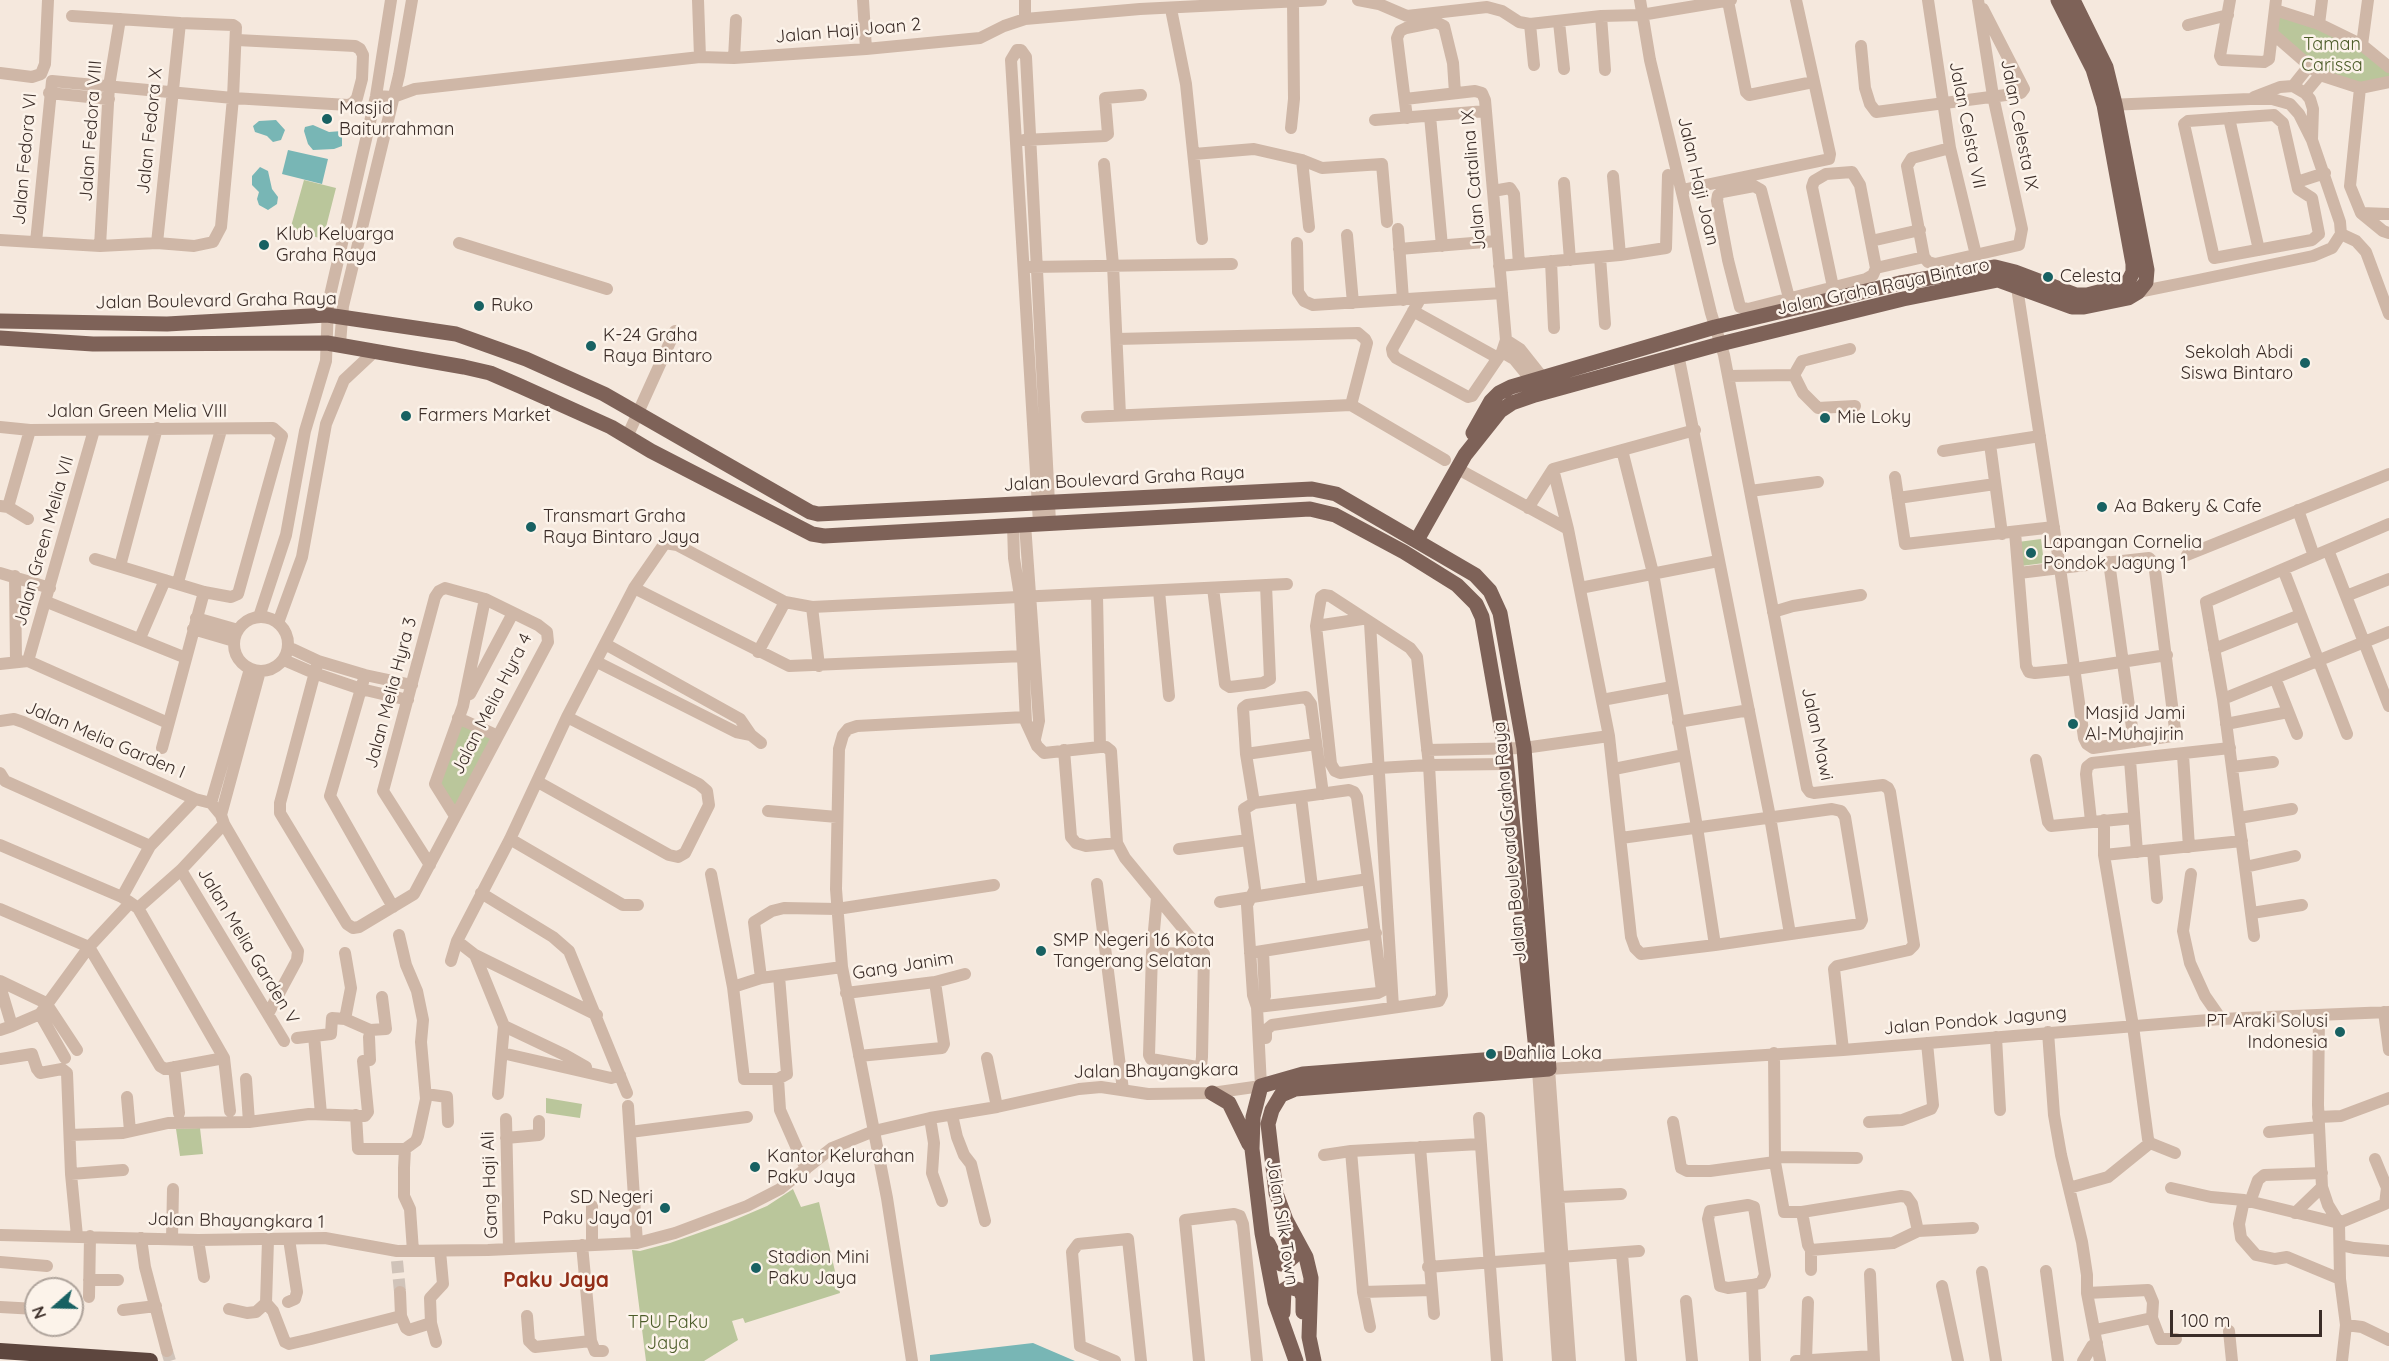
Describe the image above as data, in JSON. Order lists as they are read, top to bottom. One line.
{"streets":{"main road":["Jalan Graha Raya Bintaro","Jalan Boulevard Graha Raya","Jalan Bhayangkara","Jalan Silk Town"],"street":["Jalan Haji Joan 2","Jalan Celsta VII","Jalan Celesta IX","Jalan Fedora VIII","Jalan Fedora X","Jalan Fedora VI","Jalan Catalina IX","Jalan Haji Joan","Jalan Green Melia VIII","Jalan Green Melia VII","Jalan Melia Hyra 3","Jalan Melia Hyra 4","Jalan Mawi","Jalan Melia Garden I","Jalan Melia Garden V","Gang Janim","Jalan Pondok Jagung","Gang Haji Ali","Jalan Bhayangkara 1"]},"crossings":[["Jalan Celsta VII","Jalan Celesta IX"],["Jalan Fedora VIII","Jalan Fedora VI"],["Jalan Haji Joan","Jalan Graha Raya Bintaro"],["Jalan Haji Joan","Jalan Mawi"],["Jalan Graha Raya Bintaro","Jalan Boulevard Graha Raya"],["Jalan Graha Raya Bintaro","Jalan Mawi"],["Jalan Boulevard Graha Raya","Jalan Pondok Jagung"],["Jalan Boulevard Graha Raya","Jalan Bhayangkara"],["Jalan Boulevard Graha Raya","Jalan Silk Town"],["Jalan Green Melia VIII","Jalan Green Melia VII"],["Jalan Melia Hyra 3","Jalan Melia Hyra 4"],["Jalan Mawi","Jalan Pondok Jagung"],["Jalan Pondok Jagung","Jalan Bhayangkara"],["Jalan Pondok Jagung","Jalan Silk Town"],["Jalan Bhayangkara","Jalan Bhayangkara 1"],["Jalan Bhayangkara","Jalan Silk Town"],["Gang Haji Ali","Jalan Bhayangkara 1"]],"districts":["Paku Jaya"],"parks":["Taman Carissa","TPU Paku Jaya"],"places":["Masjid Baiturrahman","Klub Keluarga Graha Raya","Celesta","Ruko","K-24 Graha Raya Bintaro","Sekolah Abdi Siswa Bintaro","Farmers Market","Mie Loky","Aa Bakery & Cafe","Transmart Graha Raya Bintaro Jaya","Lapangan Cornelia Pondok Jagung 1","Masjid Jami Al-Muhajirin","SMP Negeri 16 Kota Tangerang Selatan","PT Araki Solusi Indonesia","Dahlia Loka","Kantor Kelurahan Paku Jaya","SD Negeri Paku Jaya 01","Stadion Mini Paku Jaya"],"scale_bar":"100 m","north":"left"}
